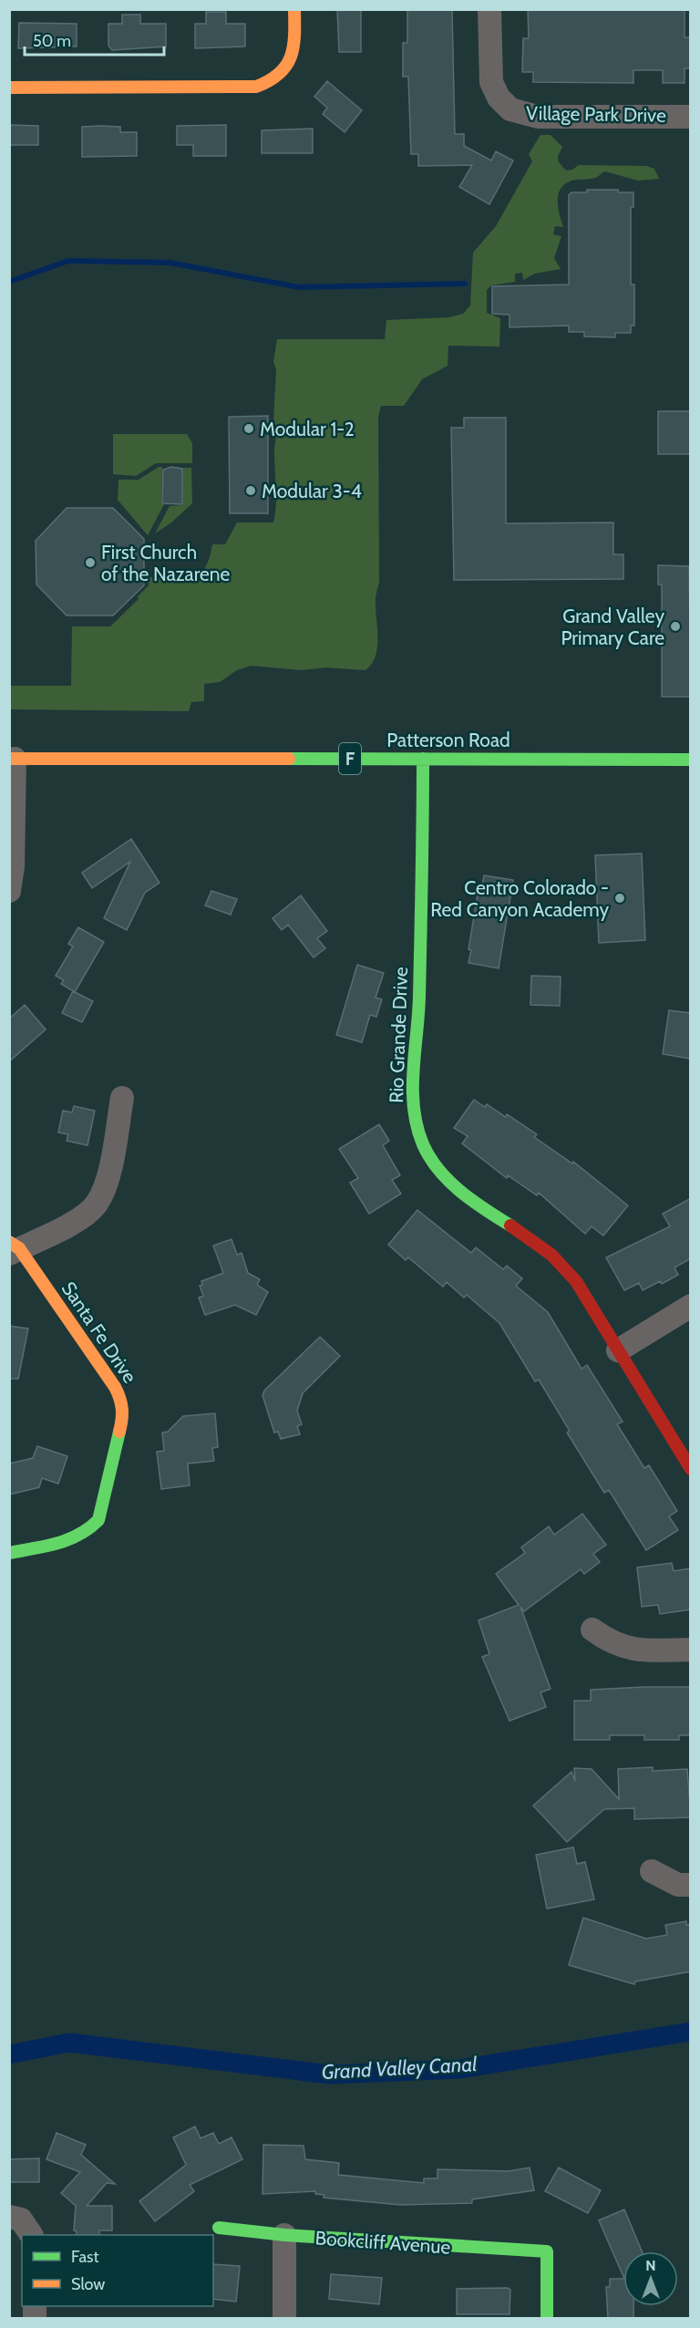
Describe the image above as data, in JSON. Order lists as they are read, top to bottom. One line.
{"streets":{"street":["Village Park Drive","Patterson Road","F","Rio Grande Drive","Santa Fe Drive","Bookcliff Avenue"]},"crossings":[["Patterson Road","Rio Grande Drive"]],"water":["Grand Valley Canal"],"places":["Modular 1-2","Modular 3-4","First Church of the Nazarene","Grand Valley Primary Care","Centro Colorado - Red Canyon Academy"],"legend":["Fast","Slow"],"scale_bar":"50 m","north":"top"}
